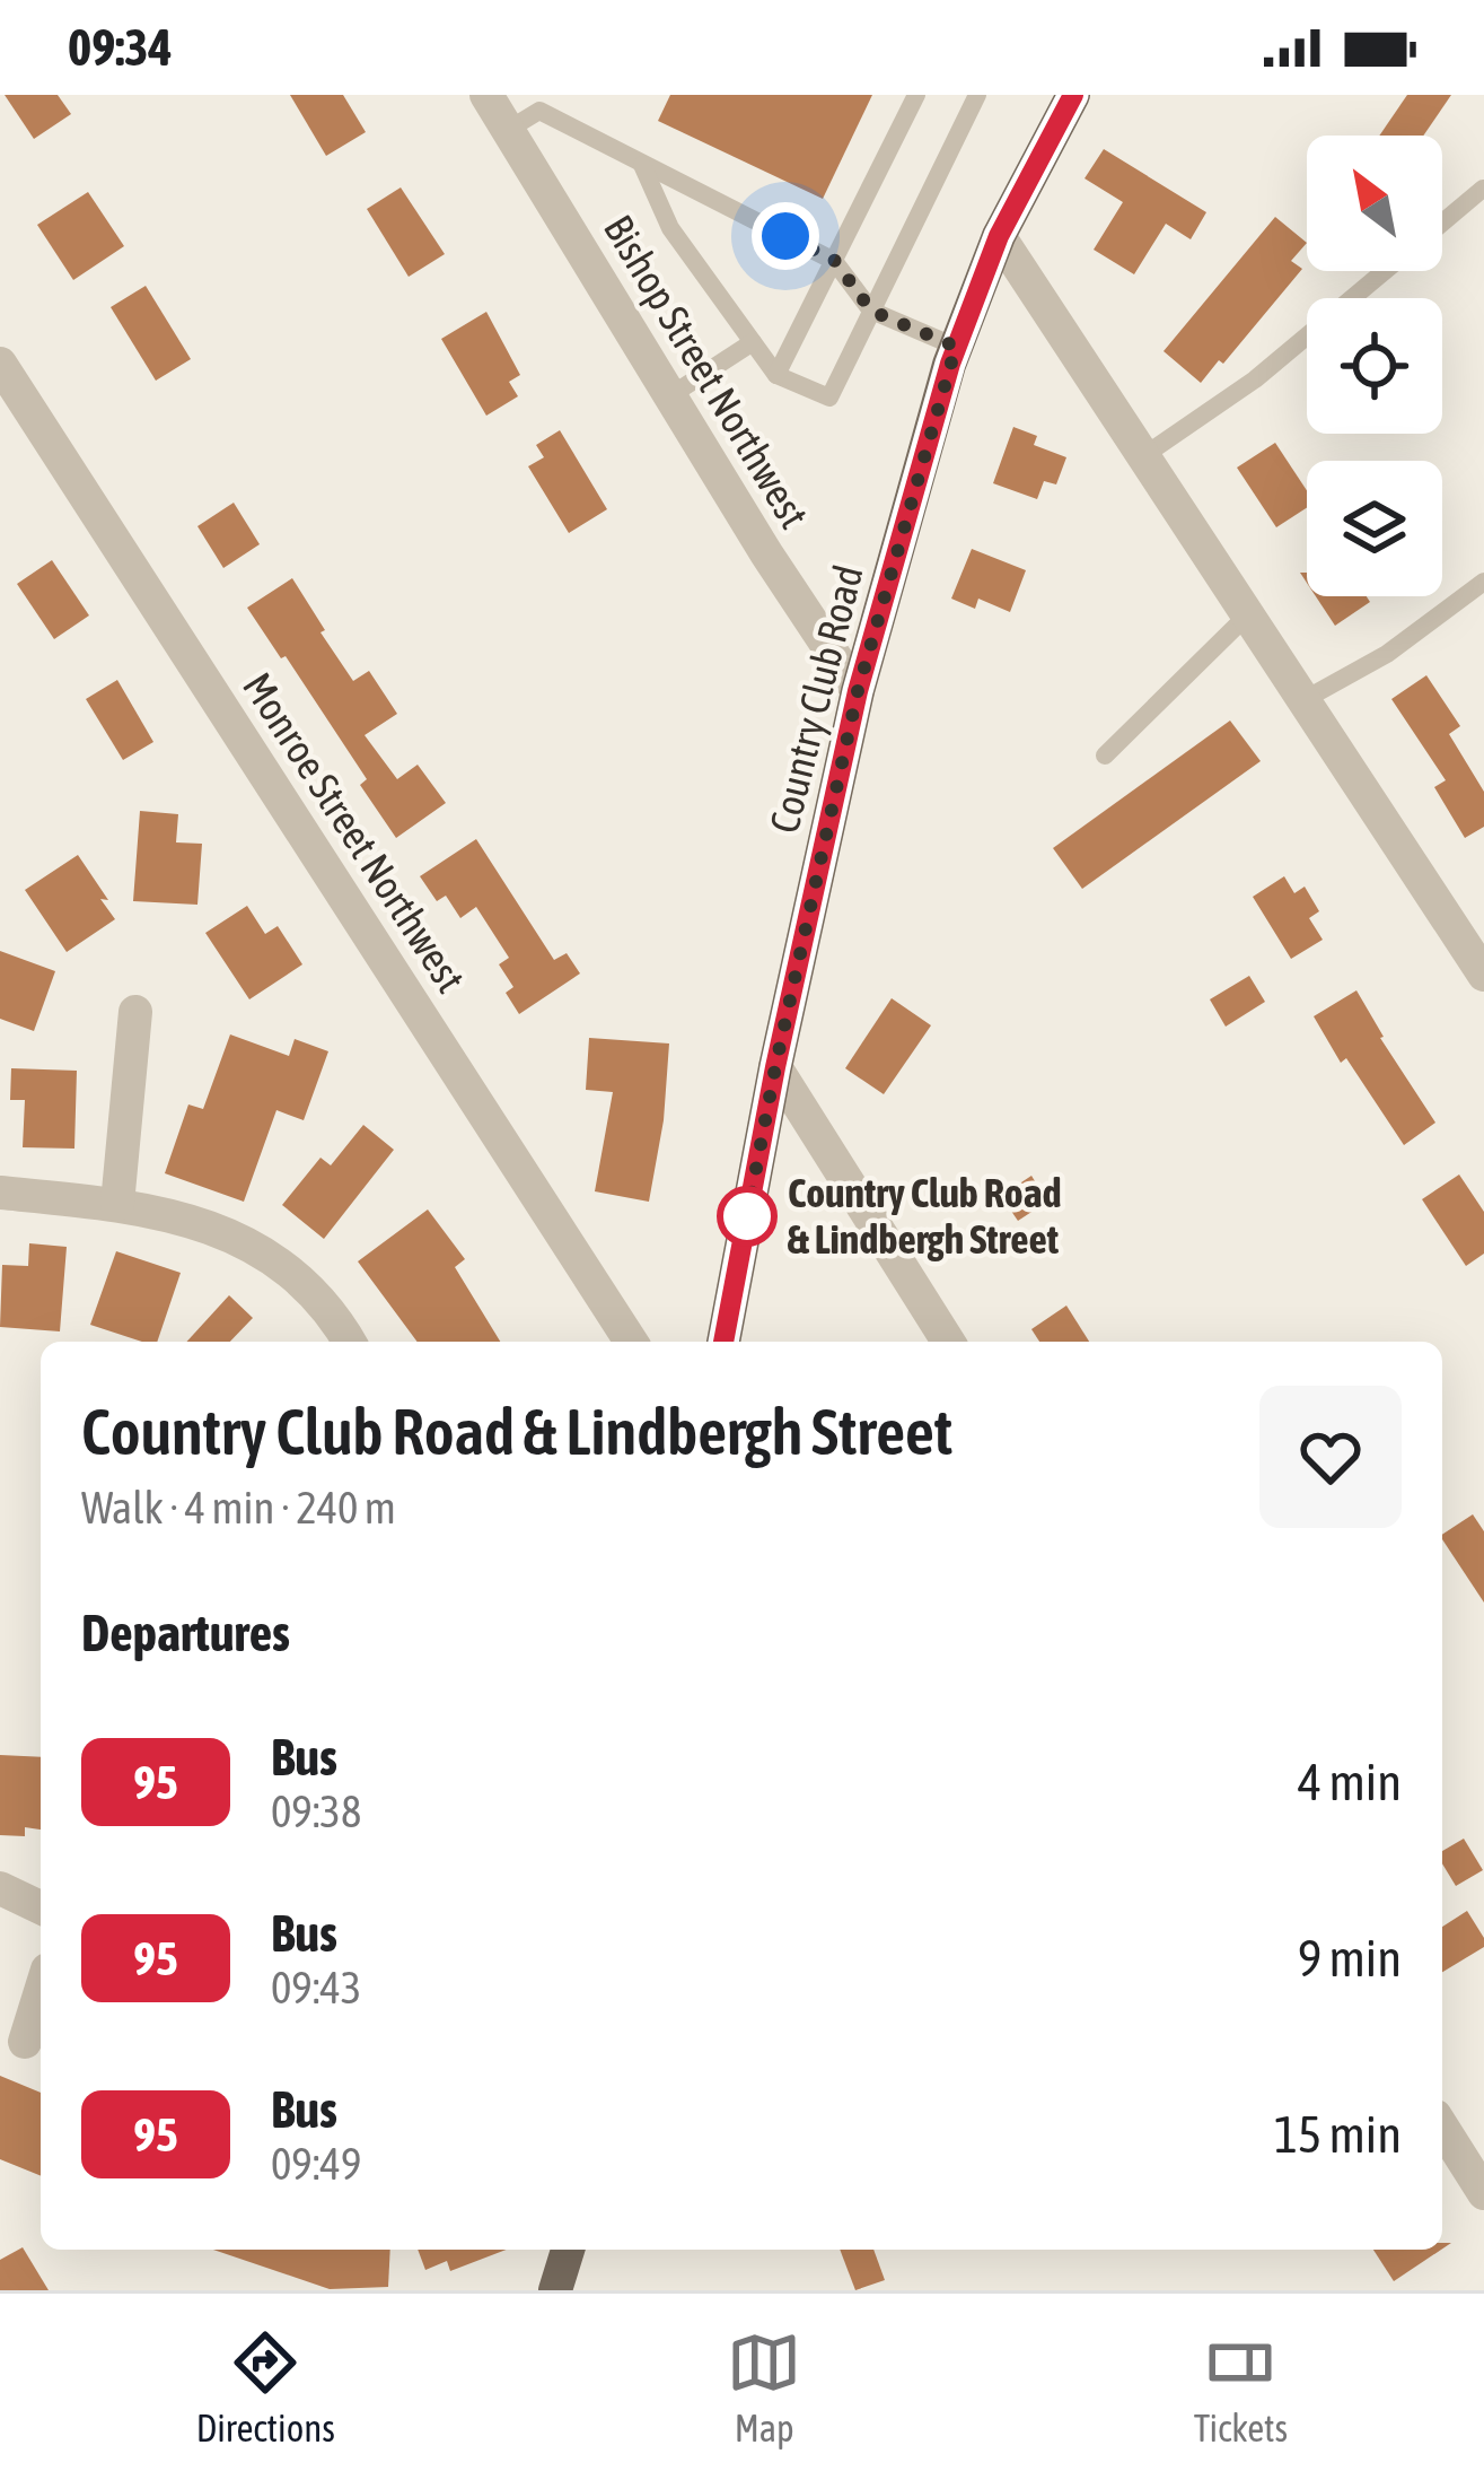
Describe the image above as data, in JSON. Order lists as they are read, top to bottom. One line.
{"streets":{"main road":["Country Club Road"],"street":["Bishop Street Northwest","Monroe Street Northwest"]},"crossings":[["Bishop Street Northwest","Country Club Road"]],"places":["Country Club Road & Lindbergh Street"],"lines":["bus line 95"],"north":"top left","page":{"status":"09:34","heading":[["Country Club Road & Lindbergh Street","Walk · 4 min · 240 m"],"Departures"],"list":[{"mark":"95","name":"Bus","note":"09:38","value":"4 min"},{"mark":"95","name":"Bus","note":"09:43","value":"9 min"},{"mark":"95","name":"Bus","note":"09:49","value":"15 min"}],"tabs":["Directions","Map","Tickets"]}}
